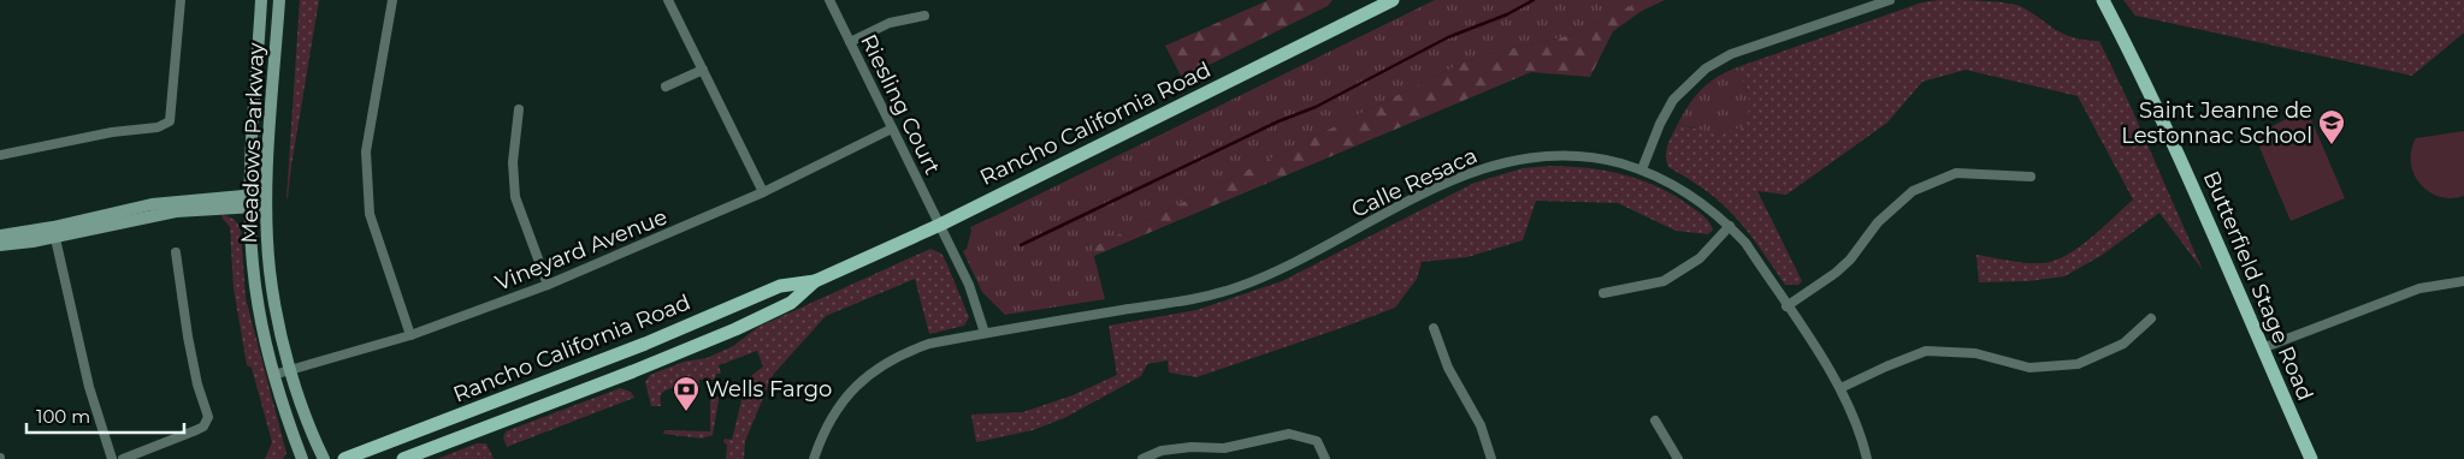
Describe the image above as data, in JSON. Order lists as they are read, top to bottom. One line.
{"streets":{"main road":["Rancho California Road","Meadows Parkway","Butterfield Stage Road"],"street":["Riesling Court","Calle Resaca","Vineyard Avenue"]},"crossings":[["Riesling Court","Rancho California Road"],["Riesling Court","Calle Resaca"],["Riesling Court","Vineyard Avenue"],["Meadows Parkway","Vineyard Avenue"]],"places":{"school or university":["Saint Jeanne de Lestonnac School"],"bank":["Wells Fargo"]},"scale_bar":"100 m"}
